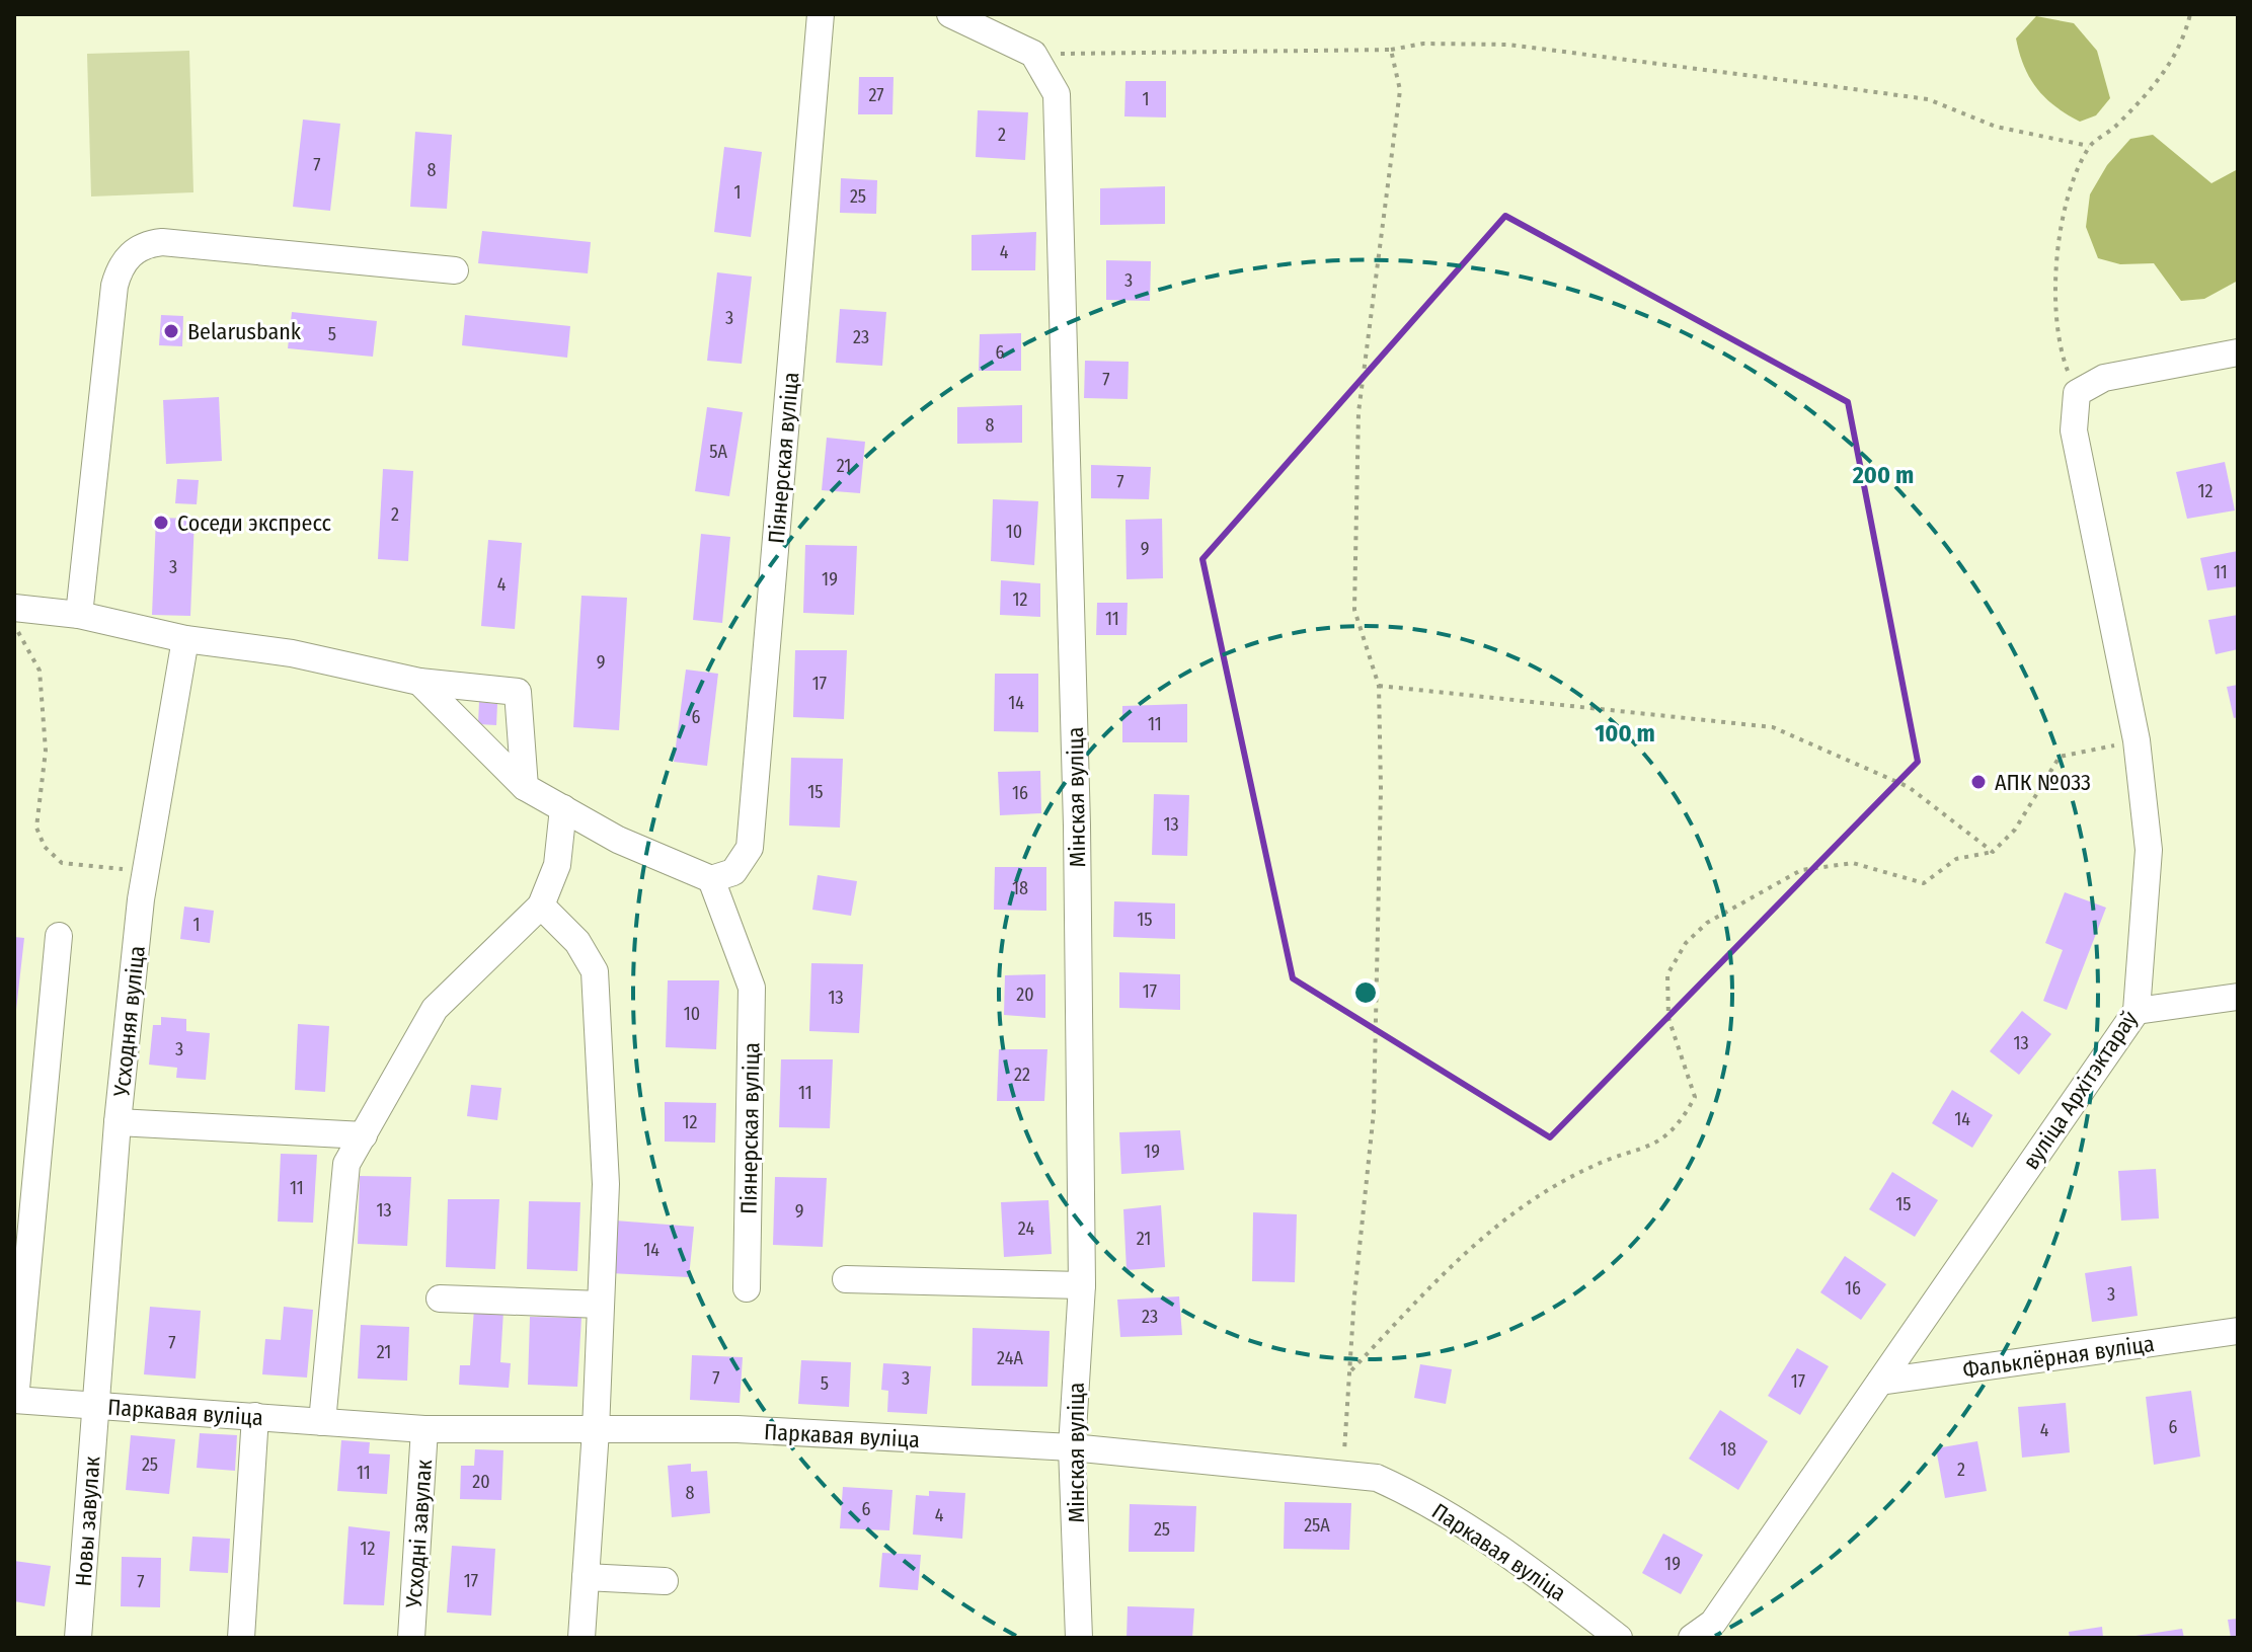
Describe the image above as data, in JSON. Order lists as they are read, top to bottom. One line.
{"streets":{"street":["Піянерская вуліца","Мінская вуліца","Усходняя вуліца","вуліца Архітэктараў","Фальклёрная вуліца","Паркавая вуліца","Новы завулак","Усходні завулак"]},"crossings":[["Мінская вуліца","Паркавая вуліца"],["Усходняя вуліца","Паркавая вуліца"],["Усходняя вуліца","Новы завулак"],["вуліца Архітэктараў","Фальклёрная вуліца"],["Паркавая вуліца","Новы завулак"],["Паркавая вуліца","Усходні завулак"]],"places":["Belarusbank","Соседи экспресс","АПК №033"],"house_numbers":["27","1","2","7","8","1","25","4","3","3","5","23","6","7","8","5А","21","7","12","2","10","9","3","11","19","4","12","11","9","17","14","6","11","15","16","13","18","15","1","17","20","13","10","13","3","22","11","14","12","19","11","15","13","9","24","21","14","16","3","23","7","21","24А","7","3","17","5","6","4","18","25","2","11","20","8","6","4","25А","25","12","19","17","7"],"rings":["200 m","100 m"]}
